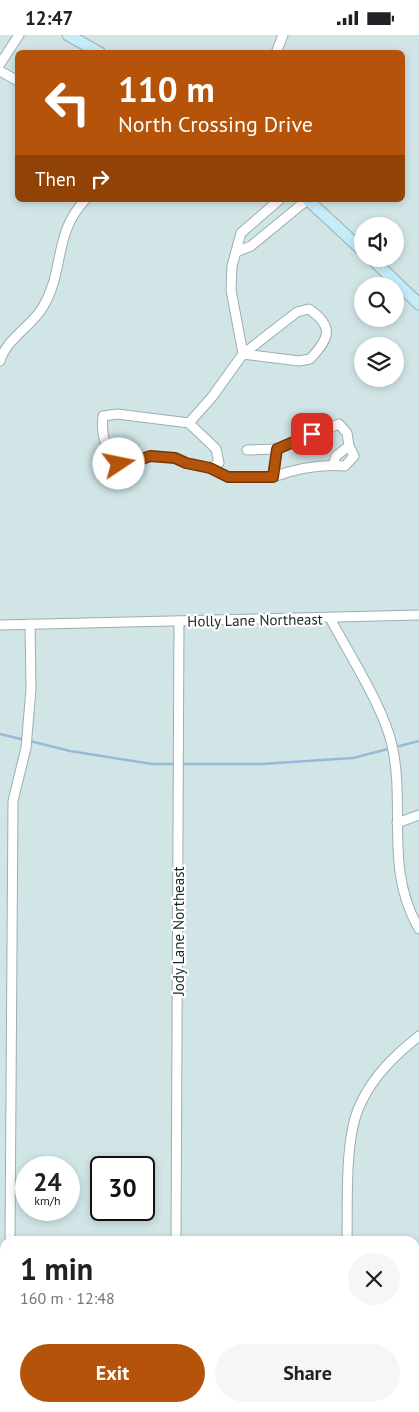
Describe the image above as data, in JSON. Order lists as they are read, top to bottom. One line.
{"streets":{"street":["Holly Lane Northeast","Jody Lane Northeast"]},"crossings":[["Holly Lane Northeast","Jody Lane Northeast"]],"page":{"status":"12:47","turn":["110 m","North Crossing Drive"],"then":"Then","speed":"24 km/h","limit":"30","heading":["1 min","160 m · 12:48"],"buttons":["Exit","Share"]}}
